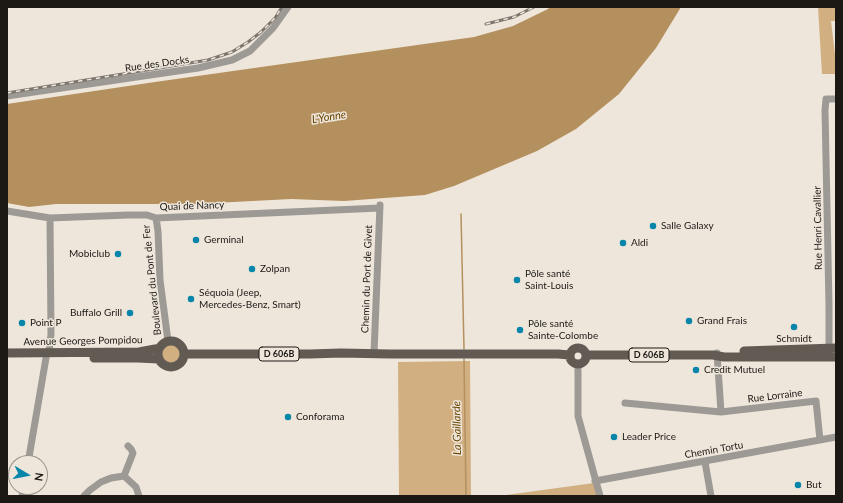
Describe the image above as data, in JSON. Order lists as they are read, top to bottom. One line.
{"streets":{"main road":["Avenue Georges Pompidou","D 606B"],"street":["Rue des Docks","Quai de Nancy","Rue Henri Cavallier","Chemin du Port de Givet","Boulevard du Pont de Fer","Rue Lorraine","Chemin Tortu"]},"crossings":[["Quai de Nancy","Chemin du Port de Givet"],["Quai de Nancy","Boulevard du Pont de Fer"],["Rue Henri Cavallier","D 606B"],["Chemin du Port de Givet","D 606B"],["Boulevard du Pont de Fer","Avenue Georges Pompidou"],["Boulevard du Pont de Fer","D 606B"],["Avenue Georges Pompidou","D 606B"],["Rue Lorraine","Chemin Tortu"]],"water":["L'Yonne","La Gaillarde"],"places":["Salle Galaxy","Germinal","Aldi","Mobiclub","Zolpan","Pôle santé Saint-Louis","Séquoia (Jeep, Mercedes-Benz, Smart)","Buffalo Grill","Grand Frais","Point P","Schmidt","Pôle santé Sainte-Colombe","Credit Mutuel","Conforama","Leader Price","But"],"north":"right"}
